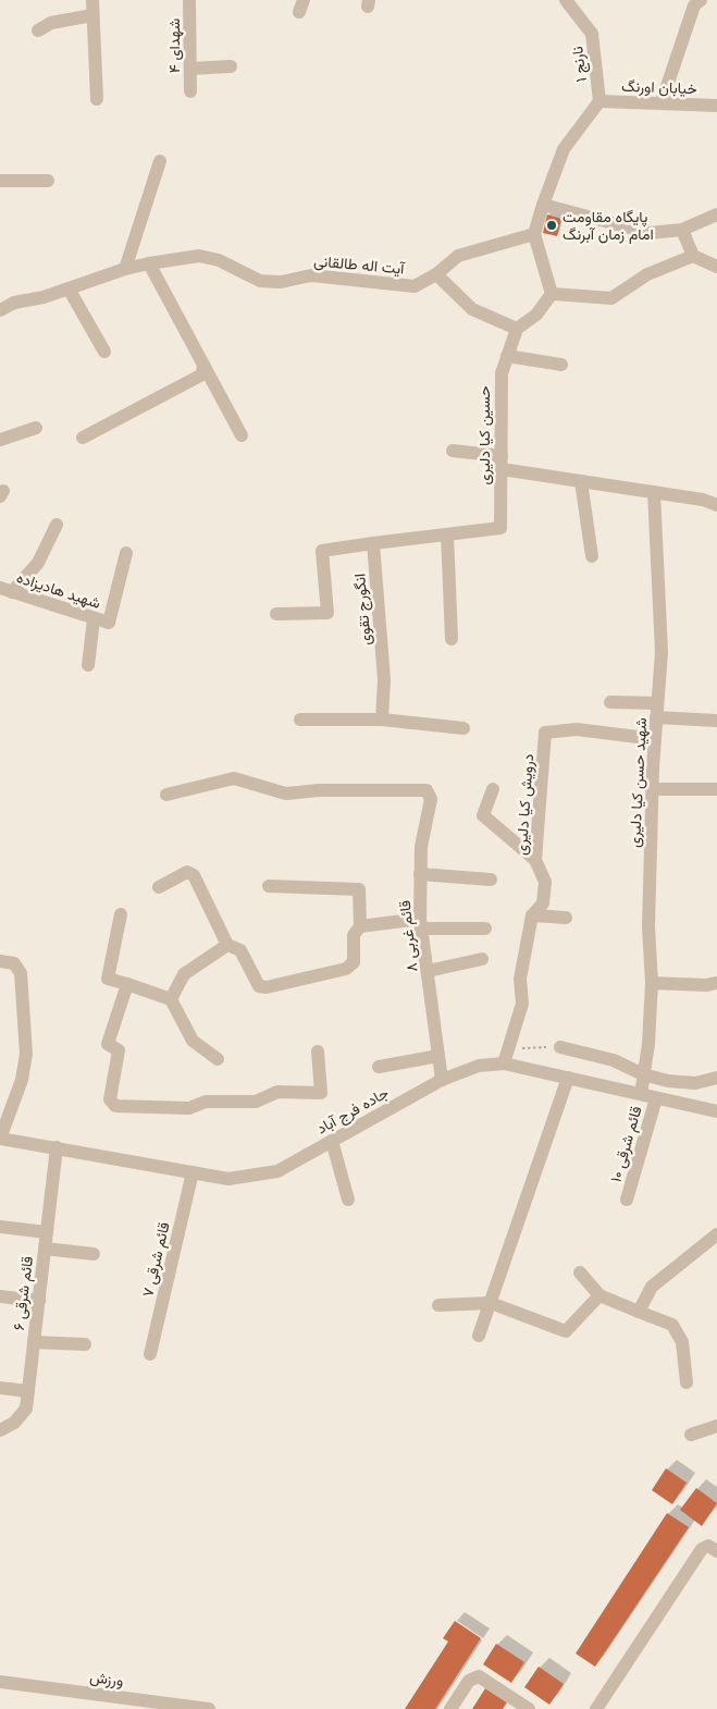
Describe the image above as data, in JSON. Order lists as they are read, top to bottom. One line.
{"streets":{"street":["شهدای ۴","نارنج ۱","خیابان اورنگ","آیت اله طالقانی","حسین کیا دلیری","شهید هادیزاده","انگورج تقوی","شهید حسن کیا دلیری","درویش کیا دلیری","قائم غربی ۸","جاده فرج آباد","قائم شرقی ۱۰","قائم شرقی ۷","قائم شرقی ۶","ورزش"]},"crossings":[["نارنج ۱","خیابان اورنگ"],["شهید حسن کیا دلیری","درویش کیا دلیری"],["شهید حسن کیا دلیری","جاده فرج آباد"],["درویش کیا دلیری","جاده فرج آباد"],["قائم غربی ۸","جاده فرج آباد"],["جاده فرج آباد","قائم شرقی ۱۰"],["جاده فرج آباد","قائم شرقی ۷"],["جاده فرج آباد","قائم شرقی ۶"]],"places":["پایگاه مقاومت امام زمان آبرنگ"]}
